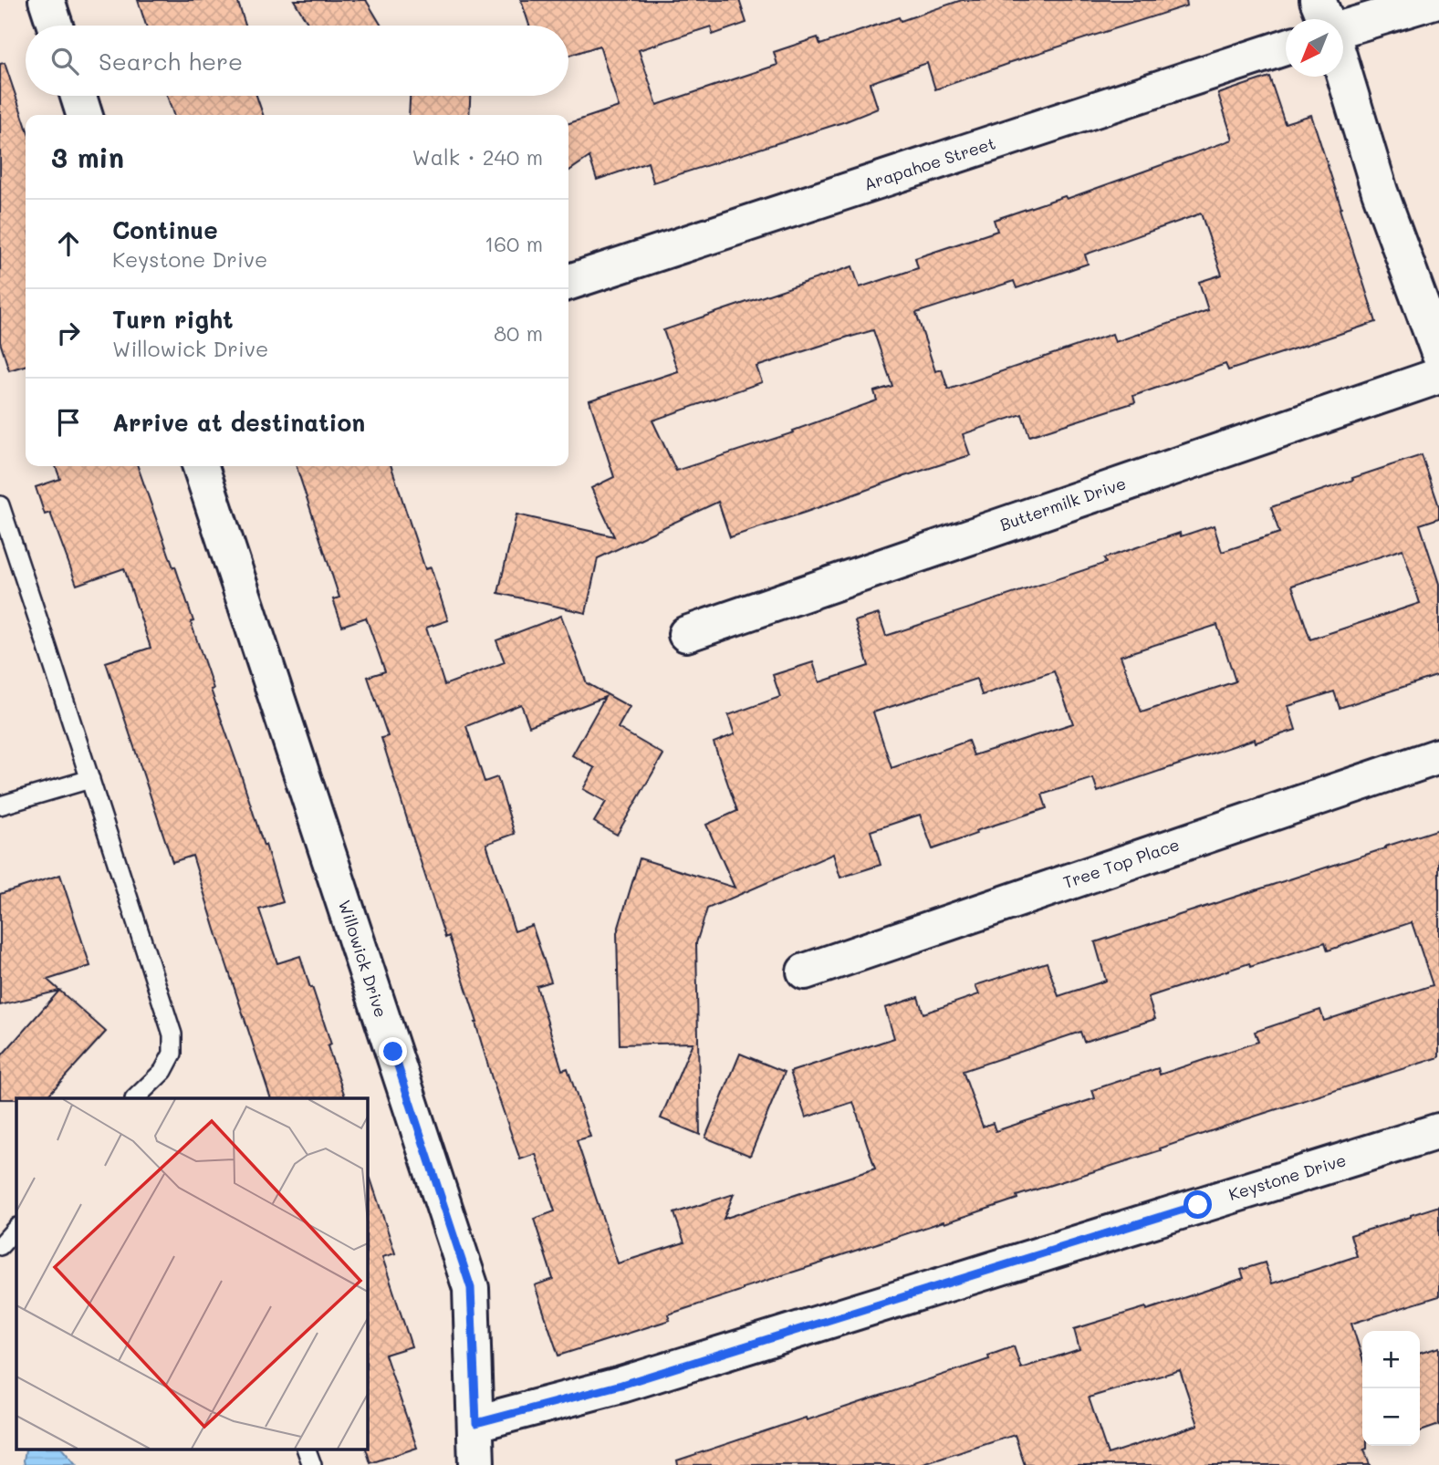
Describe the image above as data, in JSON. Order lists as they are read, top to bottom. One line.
{"streets":{"street":["Arapahoe Street","Buttermilk Drive","Tree Top Place","Willowick Drive","Keystone Drive"]},"crossings":[["Willowick Drive","Keystone Drive"]],"north":"bottom left","page":{"search":"Search here","heading":["3 min","Walk · 240 m"],"list":[["Continue","Keystone Drive","160 m"],["Turn right","Willowick Drive","80 m"],"Arrive at destination"],"map_buttons":["+","−"]}}
